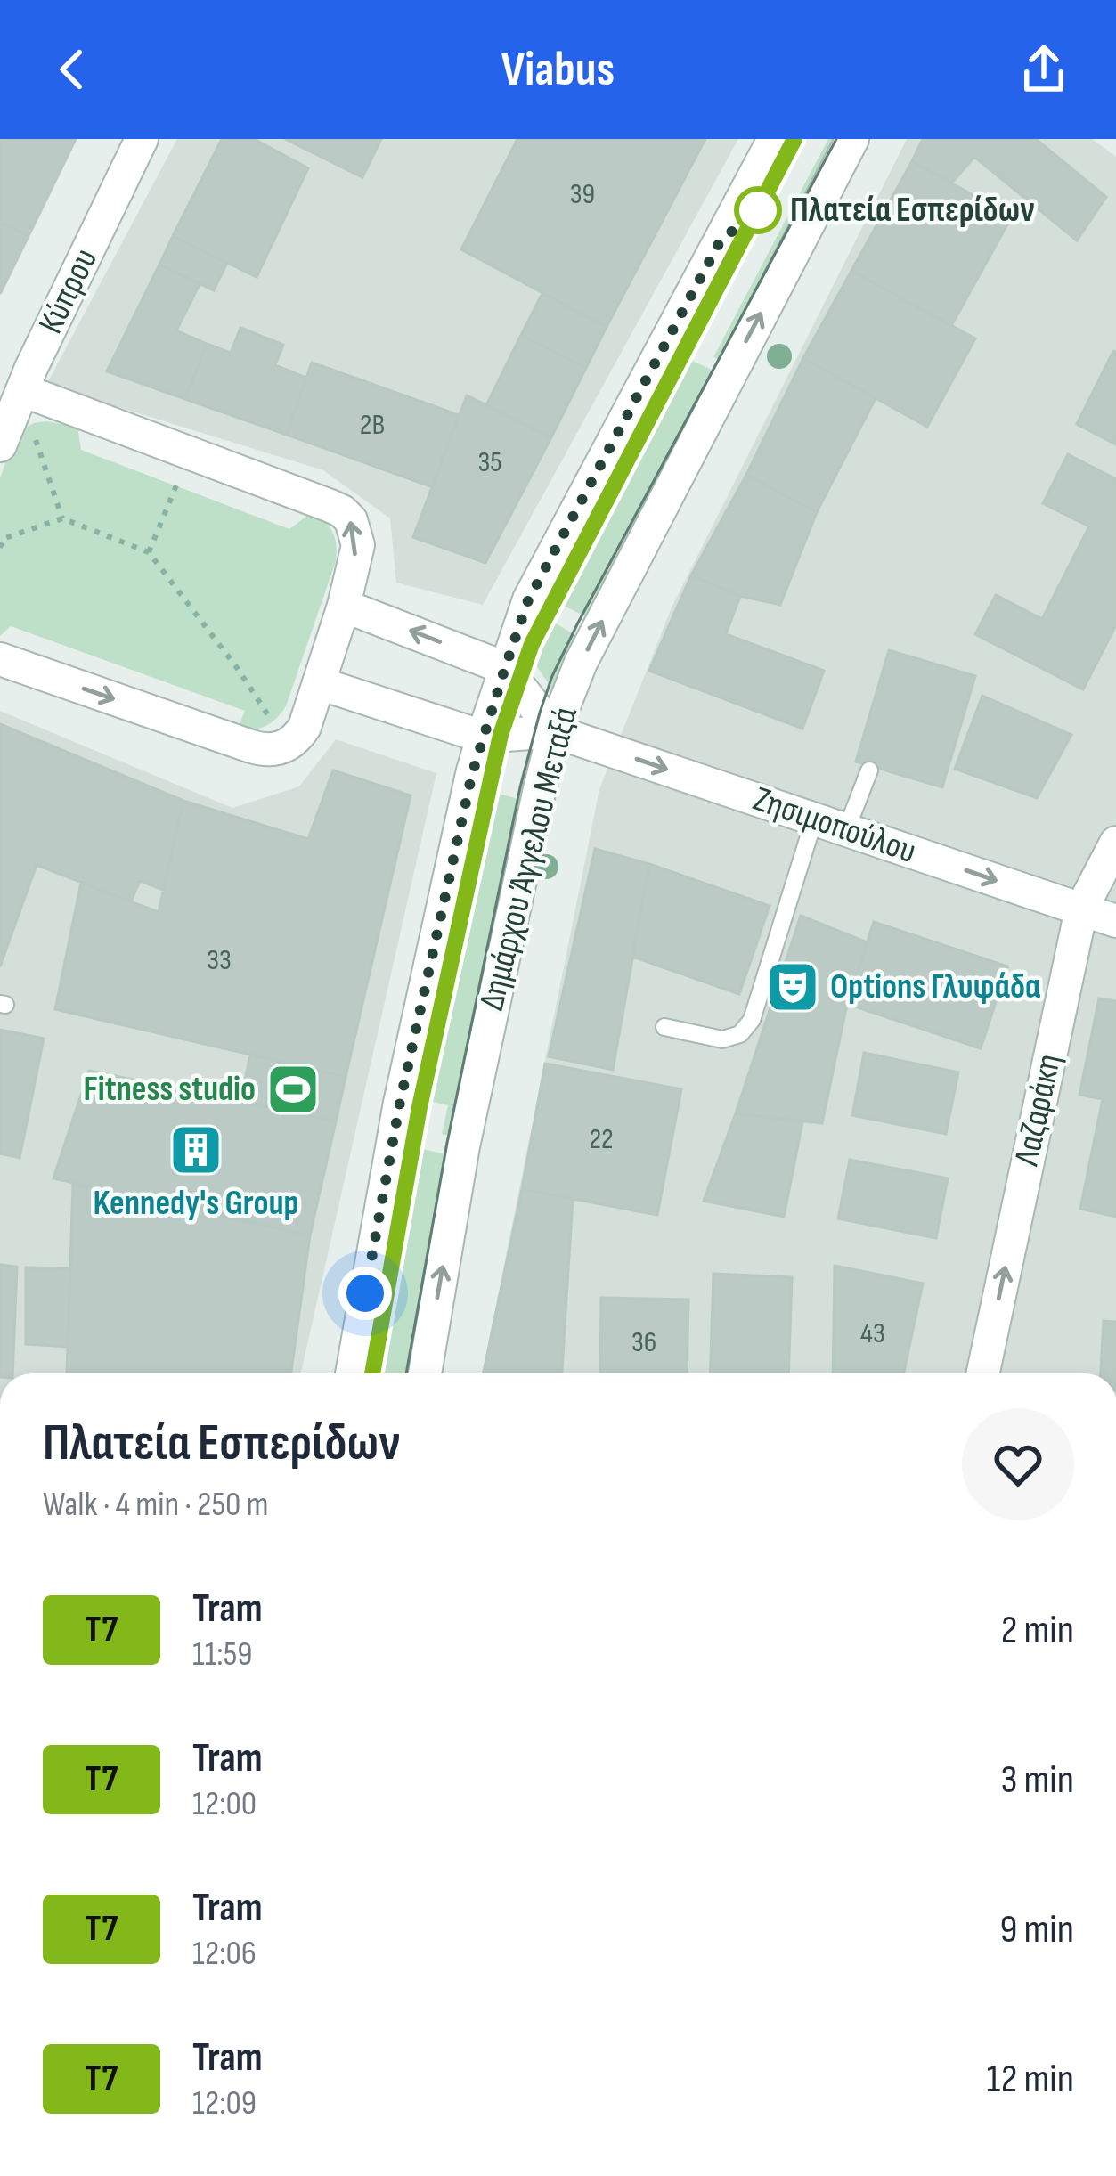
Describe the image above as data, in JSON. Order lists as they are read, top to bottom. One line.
{"streets":{"street":["Κύπρου","Ζησιμοπούλου","Δημάρχου Άγγελου Μεταξά","Λαζαράκη"]},"crossings":[["Ζησιμοπούλου","Δημάρχου Άγγελου Μεταξά"],["Ζησιμοπούλου","Λαζαράκη"]],"one_way":["Ζησιμοπούλου","Λαζαράκη"],"places":{"other":["Πλατεία Εσπερίδων"],"theatre":["Options Γλυφάδα"],"sports":["Fitness studio"],"building":["Kennedy's Group"]},"lines":["tram line Τ7"],"house_numbers":["39","2Β","35","33","22","43","36"],"page":{"header":"Viabus","heading":["Πλατεία Εσπερίδων","Walk · 4 min · 250 m"],"list":[{"mark":"Τ7","name":"Tram","note":"11:59","value":"2 min"},{"mark":"Τ7","name":"Tram","note":"12:00","value":"3 min"},{"mark":"Τ7","name":"Tram","note":"12:06","value":"9 min"},{"mark":"Τ7","name":"Tram","note":"12:09","value":"12 min"}]}}
